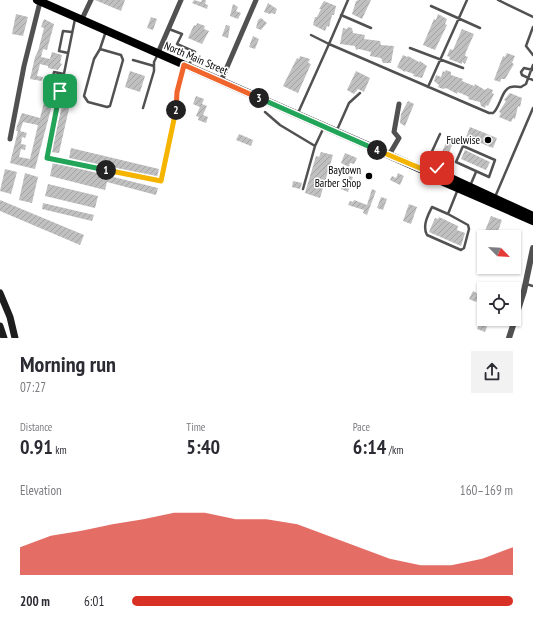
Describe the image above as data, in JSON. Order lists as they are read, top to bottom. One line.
{"streets":{"main road":["North Main Street"]},"places":["Fuelwise","Baytown Barber Shop"],"north":"bottom right","page":{"pins":["3","2","4","1"],"heading":["Morning run","07:27"],"stats":[["Distance","0.91 km"],["Time","5:40"],["Pace","6:14 /km"]],"chart":["Elevation","160–169 m"],"list":[{"name":"200 m","note":"6:01"}]}}
